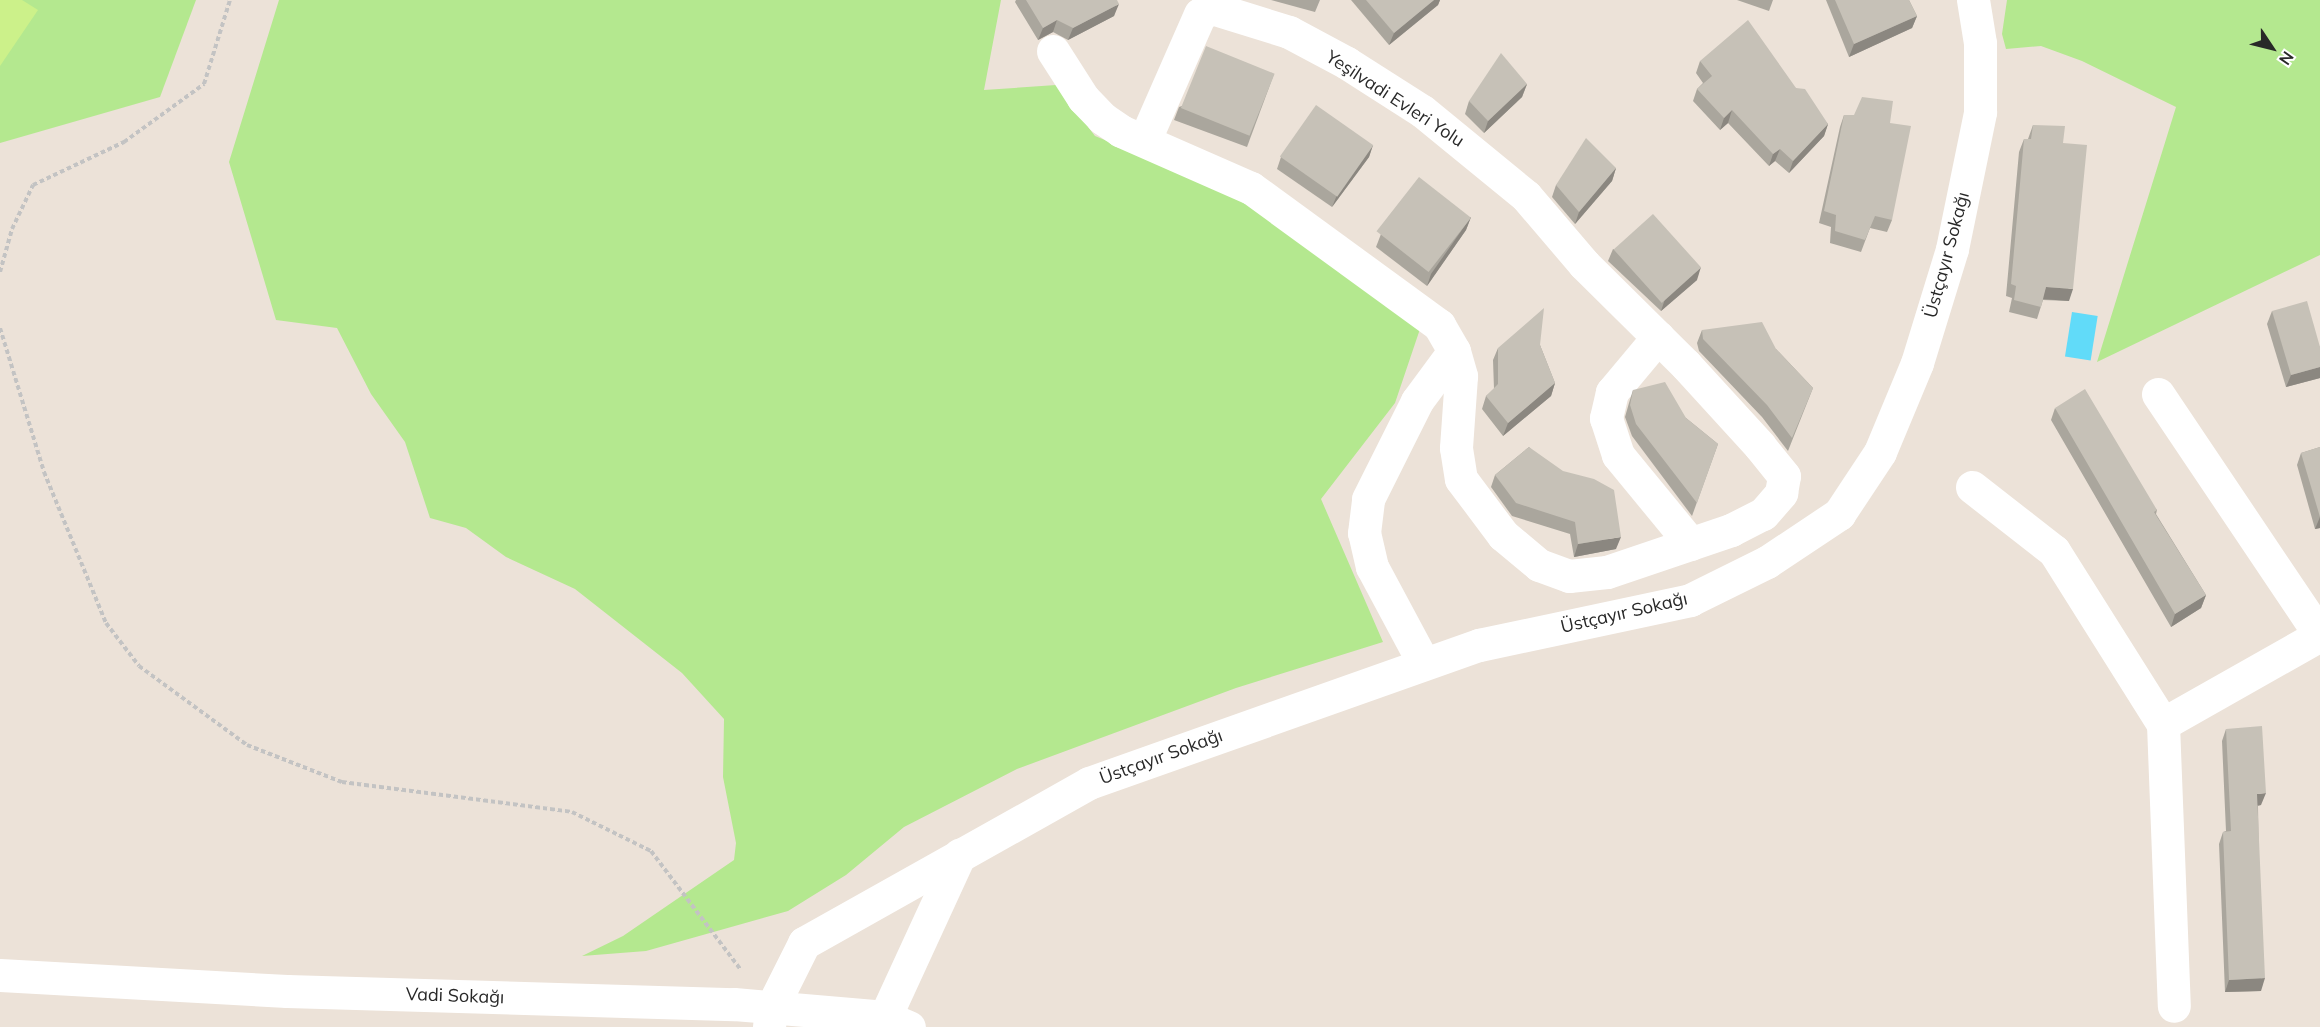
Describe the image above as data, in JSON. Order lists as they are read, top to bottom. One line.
{"streets":{"street":["Yeşilvadi Evleri Yolu","Üstçayır Sokağı","Vadi Sokağı"]},"crossings":[["Üstçayır Sokağı","Vadi Sokağı"]],"north":"bottom right"}
